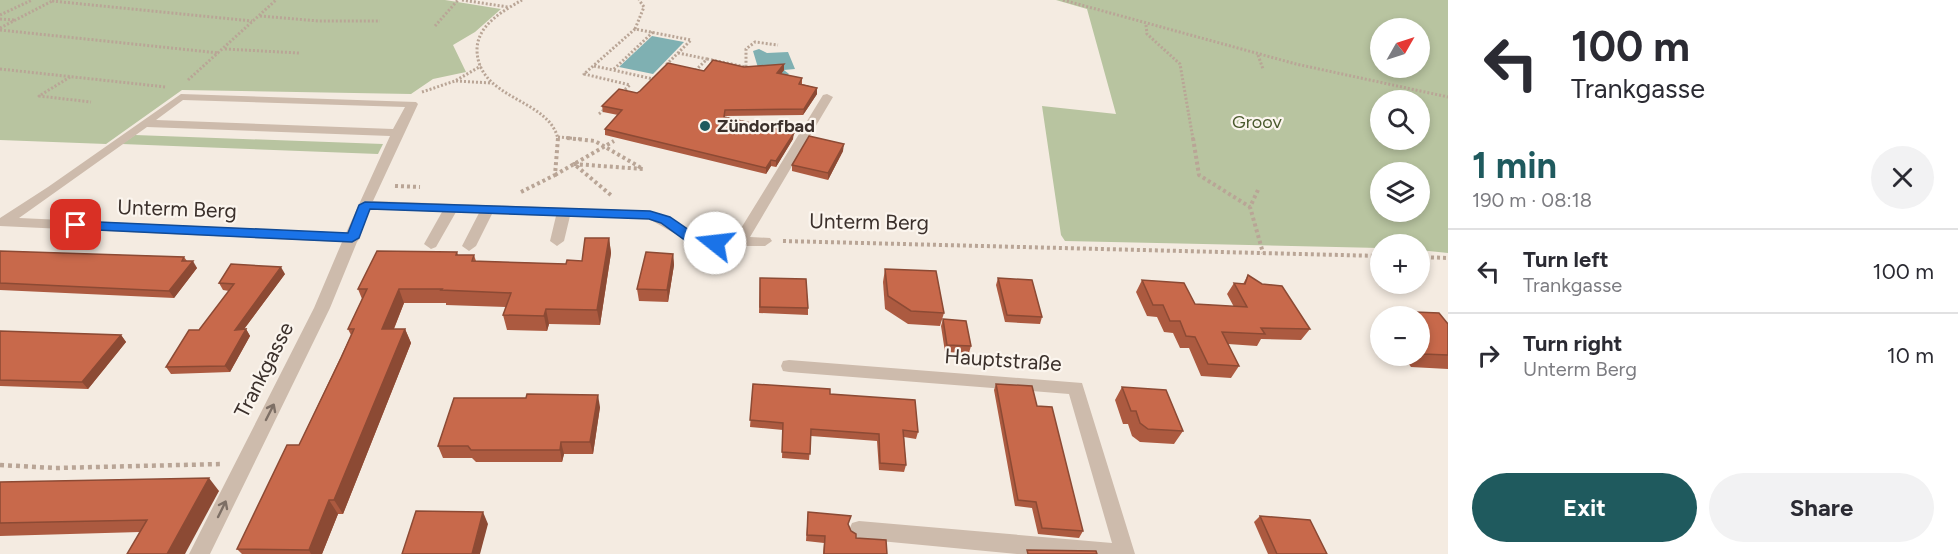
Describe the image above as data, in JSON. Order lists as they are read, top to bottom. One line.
{"streets":{"street":["Unterm Berg","Hauptstraße","Trankgasse"]},"crossings":[["Unterm Berg","Trankgasse"]],"one_way":["Trankgasse"],"parks":["Groov"],"places":["Zündorfbad"],"north":"top right","page":{"turn":["100 m","Trankgasse"],"map_buttons":["+","−"],"heading":["1 min","190 m · 08:18"],"list":[{"name":"Turn left","note":"Trankgasse","value":"100 m"},{"name":"Turn right","note":"Unterm Berg","value":"10 m"}],"buttons":["Exit","Share"]}}
